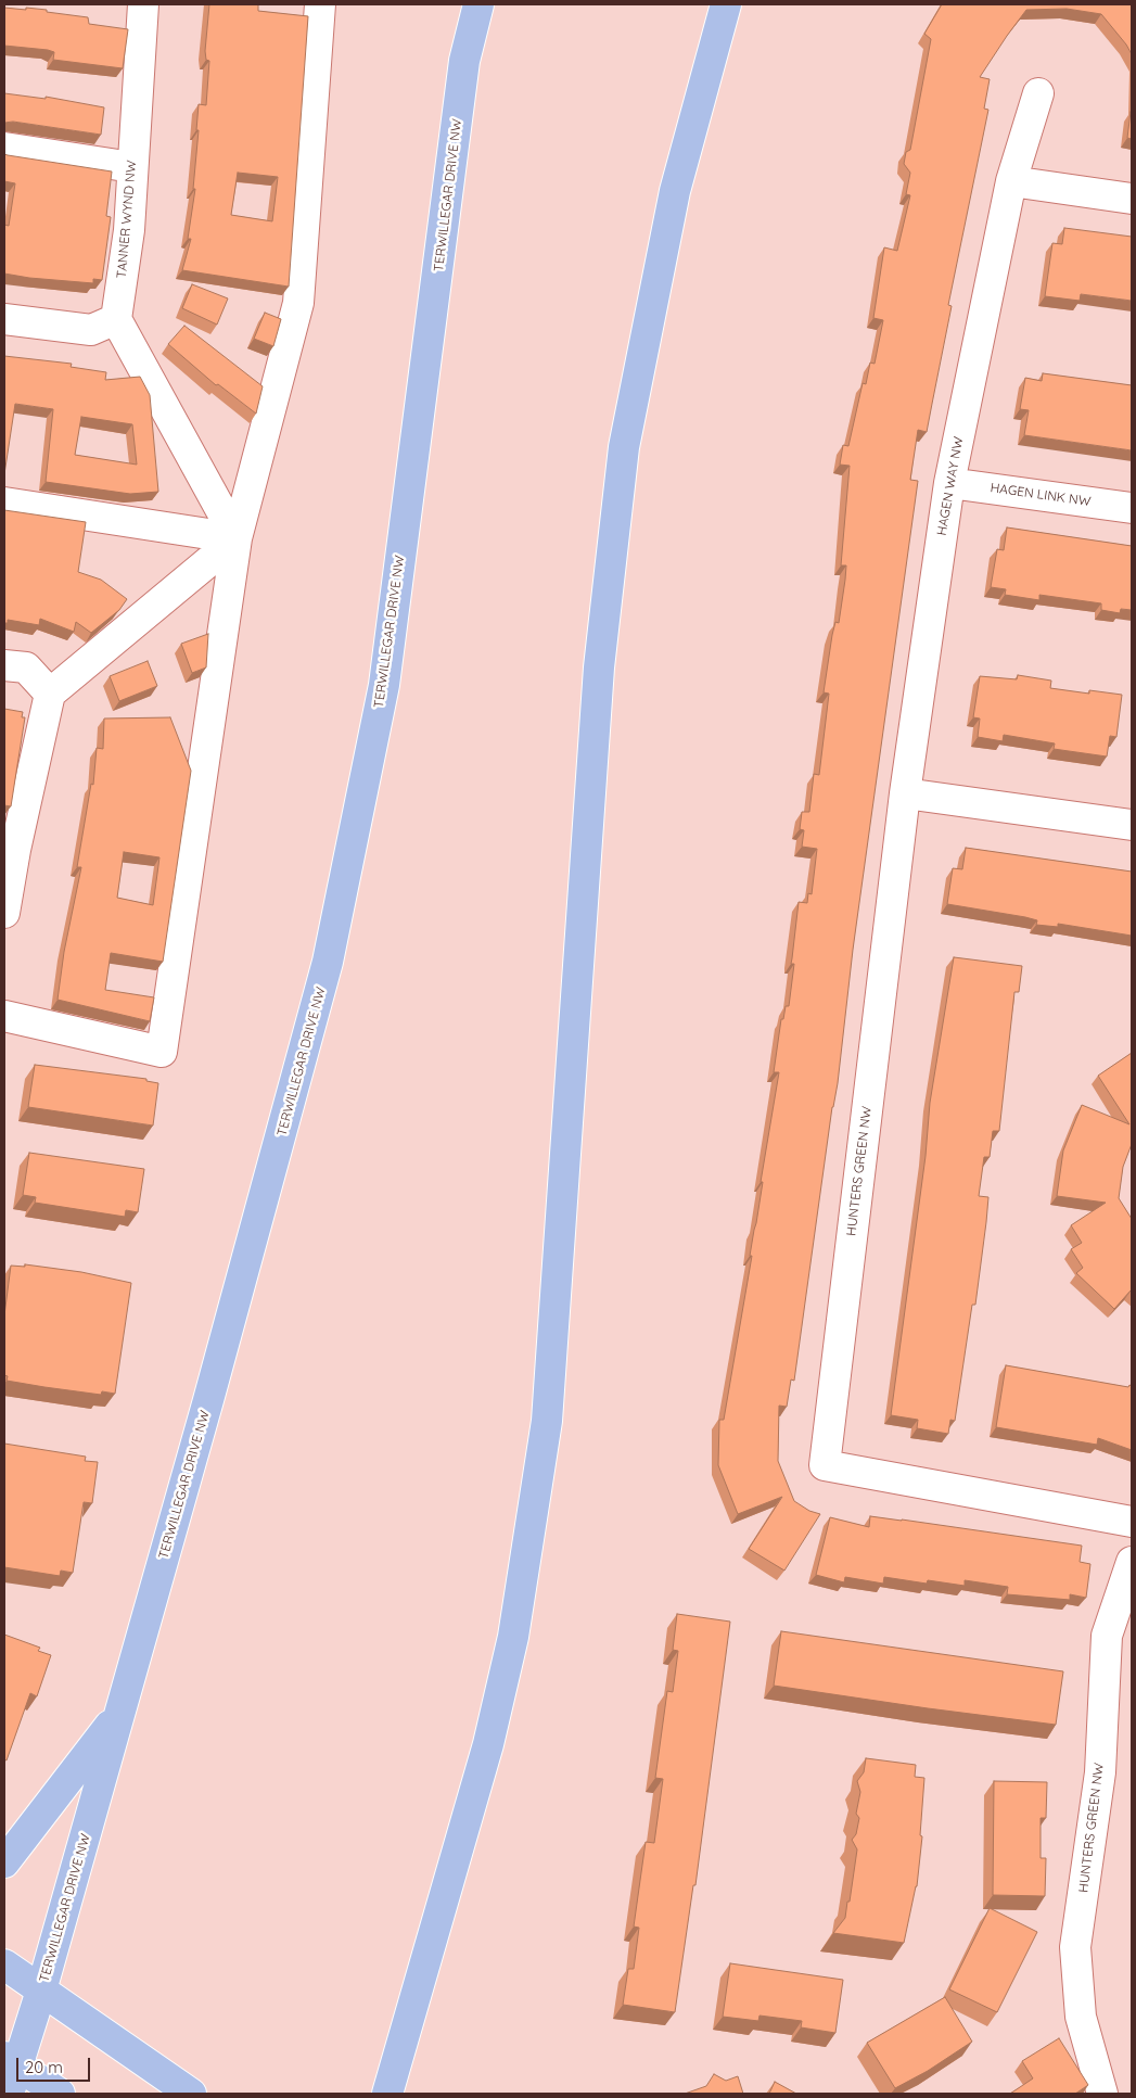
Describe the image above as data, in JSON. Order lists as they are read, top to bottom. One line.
{"streets":{"main road":["TERWILLEGAR DRIVE NW"],"street":["TANNER WYND NW","HAGEN WAY NW","HAGEN LINK NW","HUNTERS GREEN NW"]},"crossings":[["HAGEN WAY NW","HAGEN LINK NW"],["HAGEN WAY NW","HUNTERS GREEN NW"]],"scale_bar":"20 m"}
